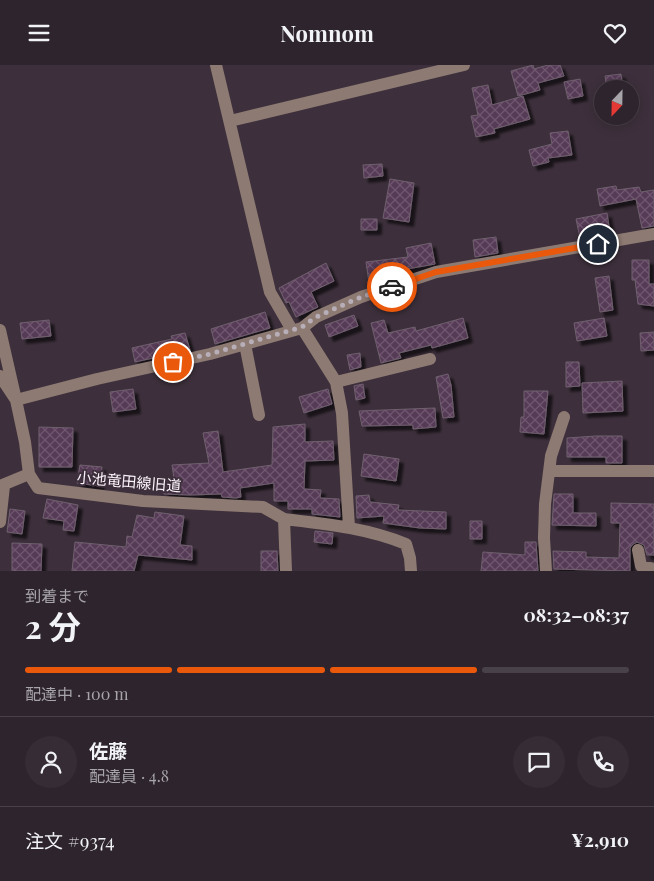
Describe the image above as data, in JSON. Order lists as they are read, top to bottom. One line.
{"streets":{"street":["小池竜田線旧道"]},"north":"bottom","page":{"header":"Nomnom","heading":["2 分","到着まで","08:32–08:37"],"panel":["佐藤","配達員 · 4.8","注文 #9374","¥2,910"],"bar":"配達中 · 100 m"}}
